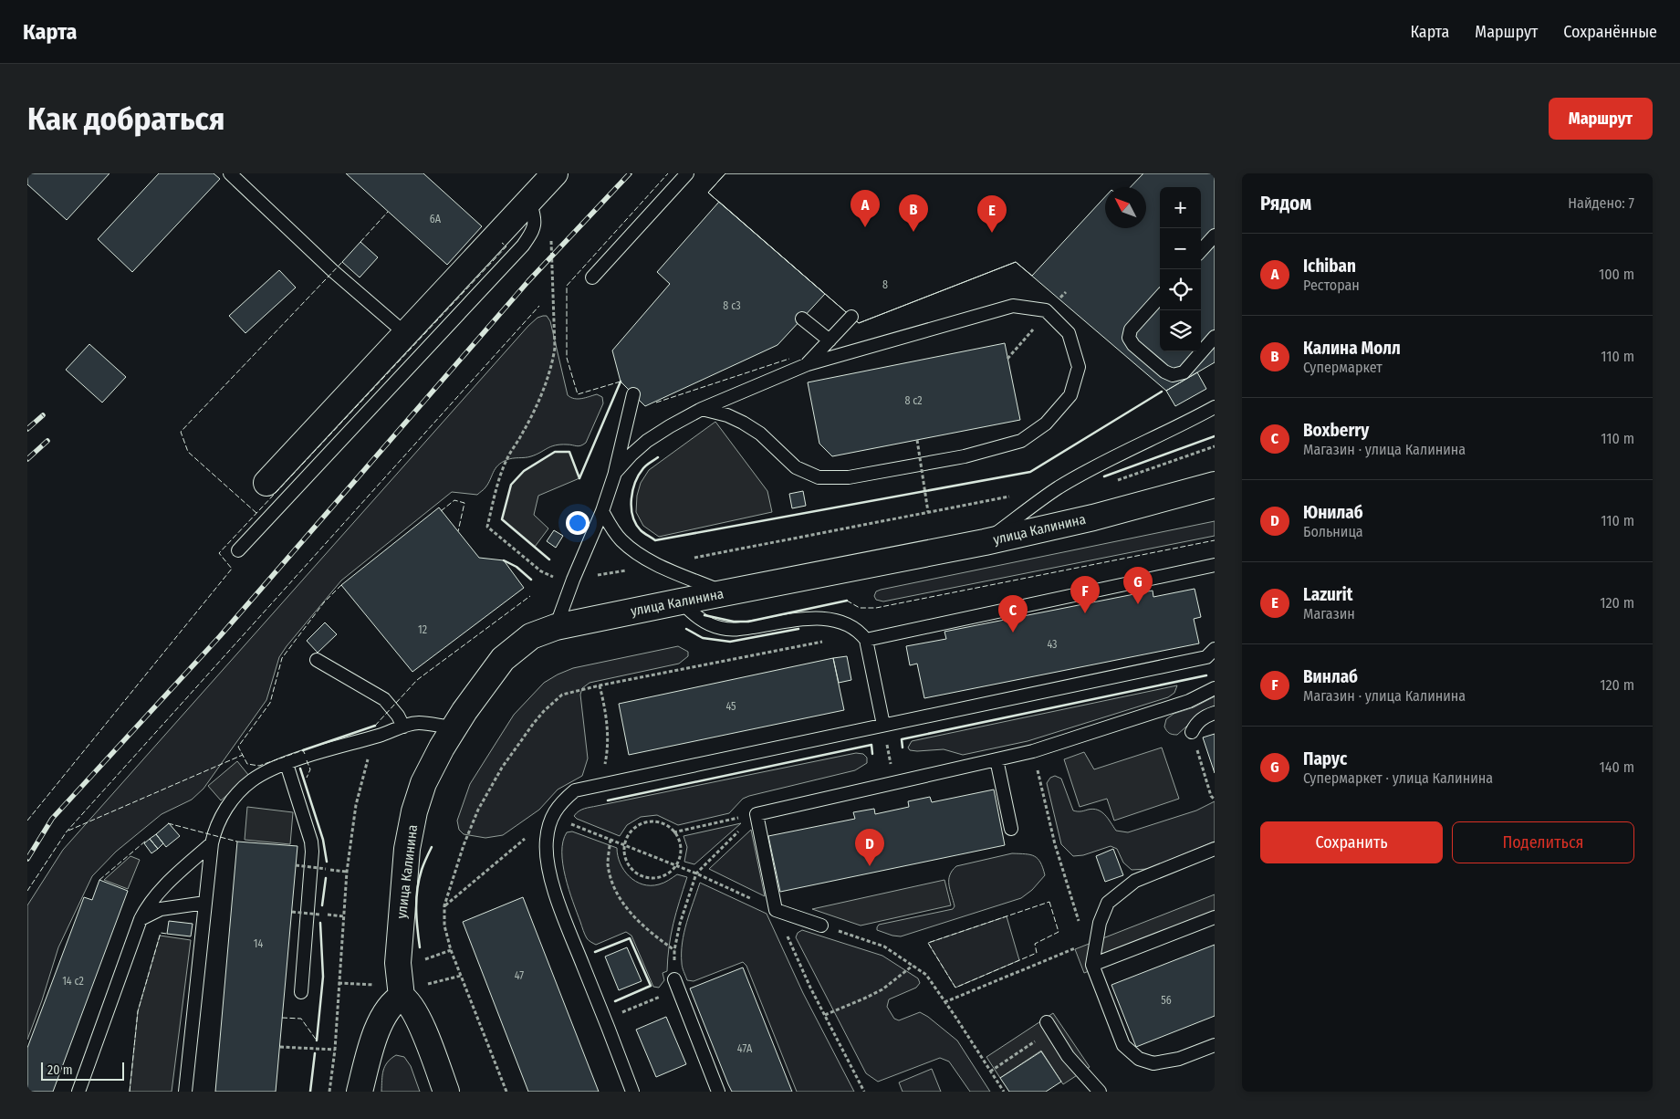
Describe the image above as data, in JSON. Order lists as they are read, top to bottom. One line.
{"streets":{"main road":["улица Калинина"]},"house_numbers":["6А","8","8 с3","8 с2","12","43","45","14","47","14 с2","56","47А"],"scale_bar":"20 m","north":"top left","page":{"header":"Карта","nav":["Карта","Маршрут","Сохранённые"],"buttons":["Маршрут",["Сохранить","Поделиться"]],"title":"Как добраться","heading":["Рядом","Найдено: 7"],"map_buttons":["+","−"],"pins":["A","B","E","G","F","C","D"],"list":[{"mark":"A","name":"Ichiban","note":"Ресторан","value":"100 m"},{"mark":"B","name":"Калина Молл","note":"Супермаркет","value":"110 m"},{"mark":"C","name":"Boxberry","note":"Магазин · улица Калинина","value":"110 m"},{"mark":"D","name":"Юнилаб","note":"Больница","value":"110 m"},{"mark":"E","name":"Lazurit","note":"Магазин","value":"120 m"},{"mark":"F","name":"Винлаб","note":"Магазин · улица Калинина","value":"120 m"},{"mark":"G","name":"Парус","note":"Супермаркет · улица Калинина","value":"140 m"}],"scale":"20 m"}}
